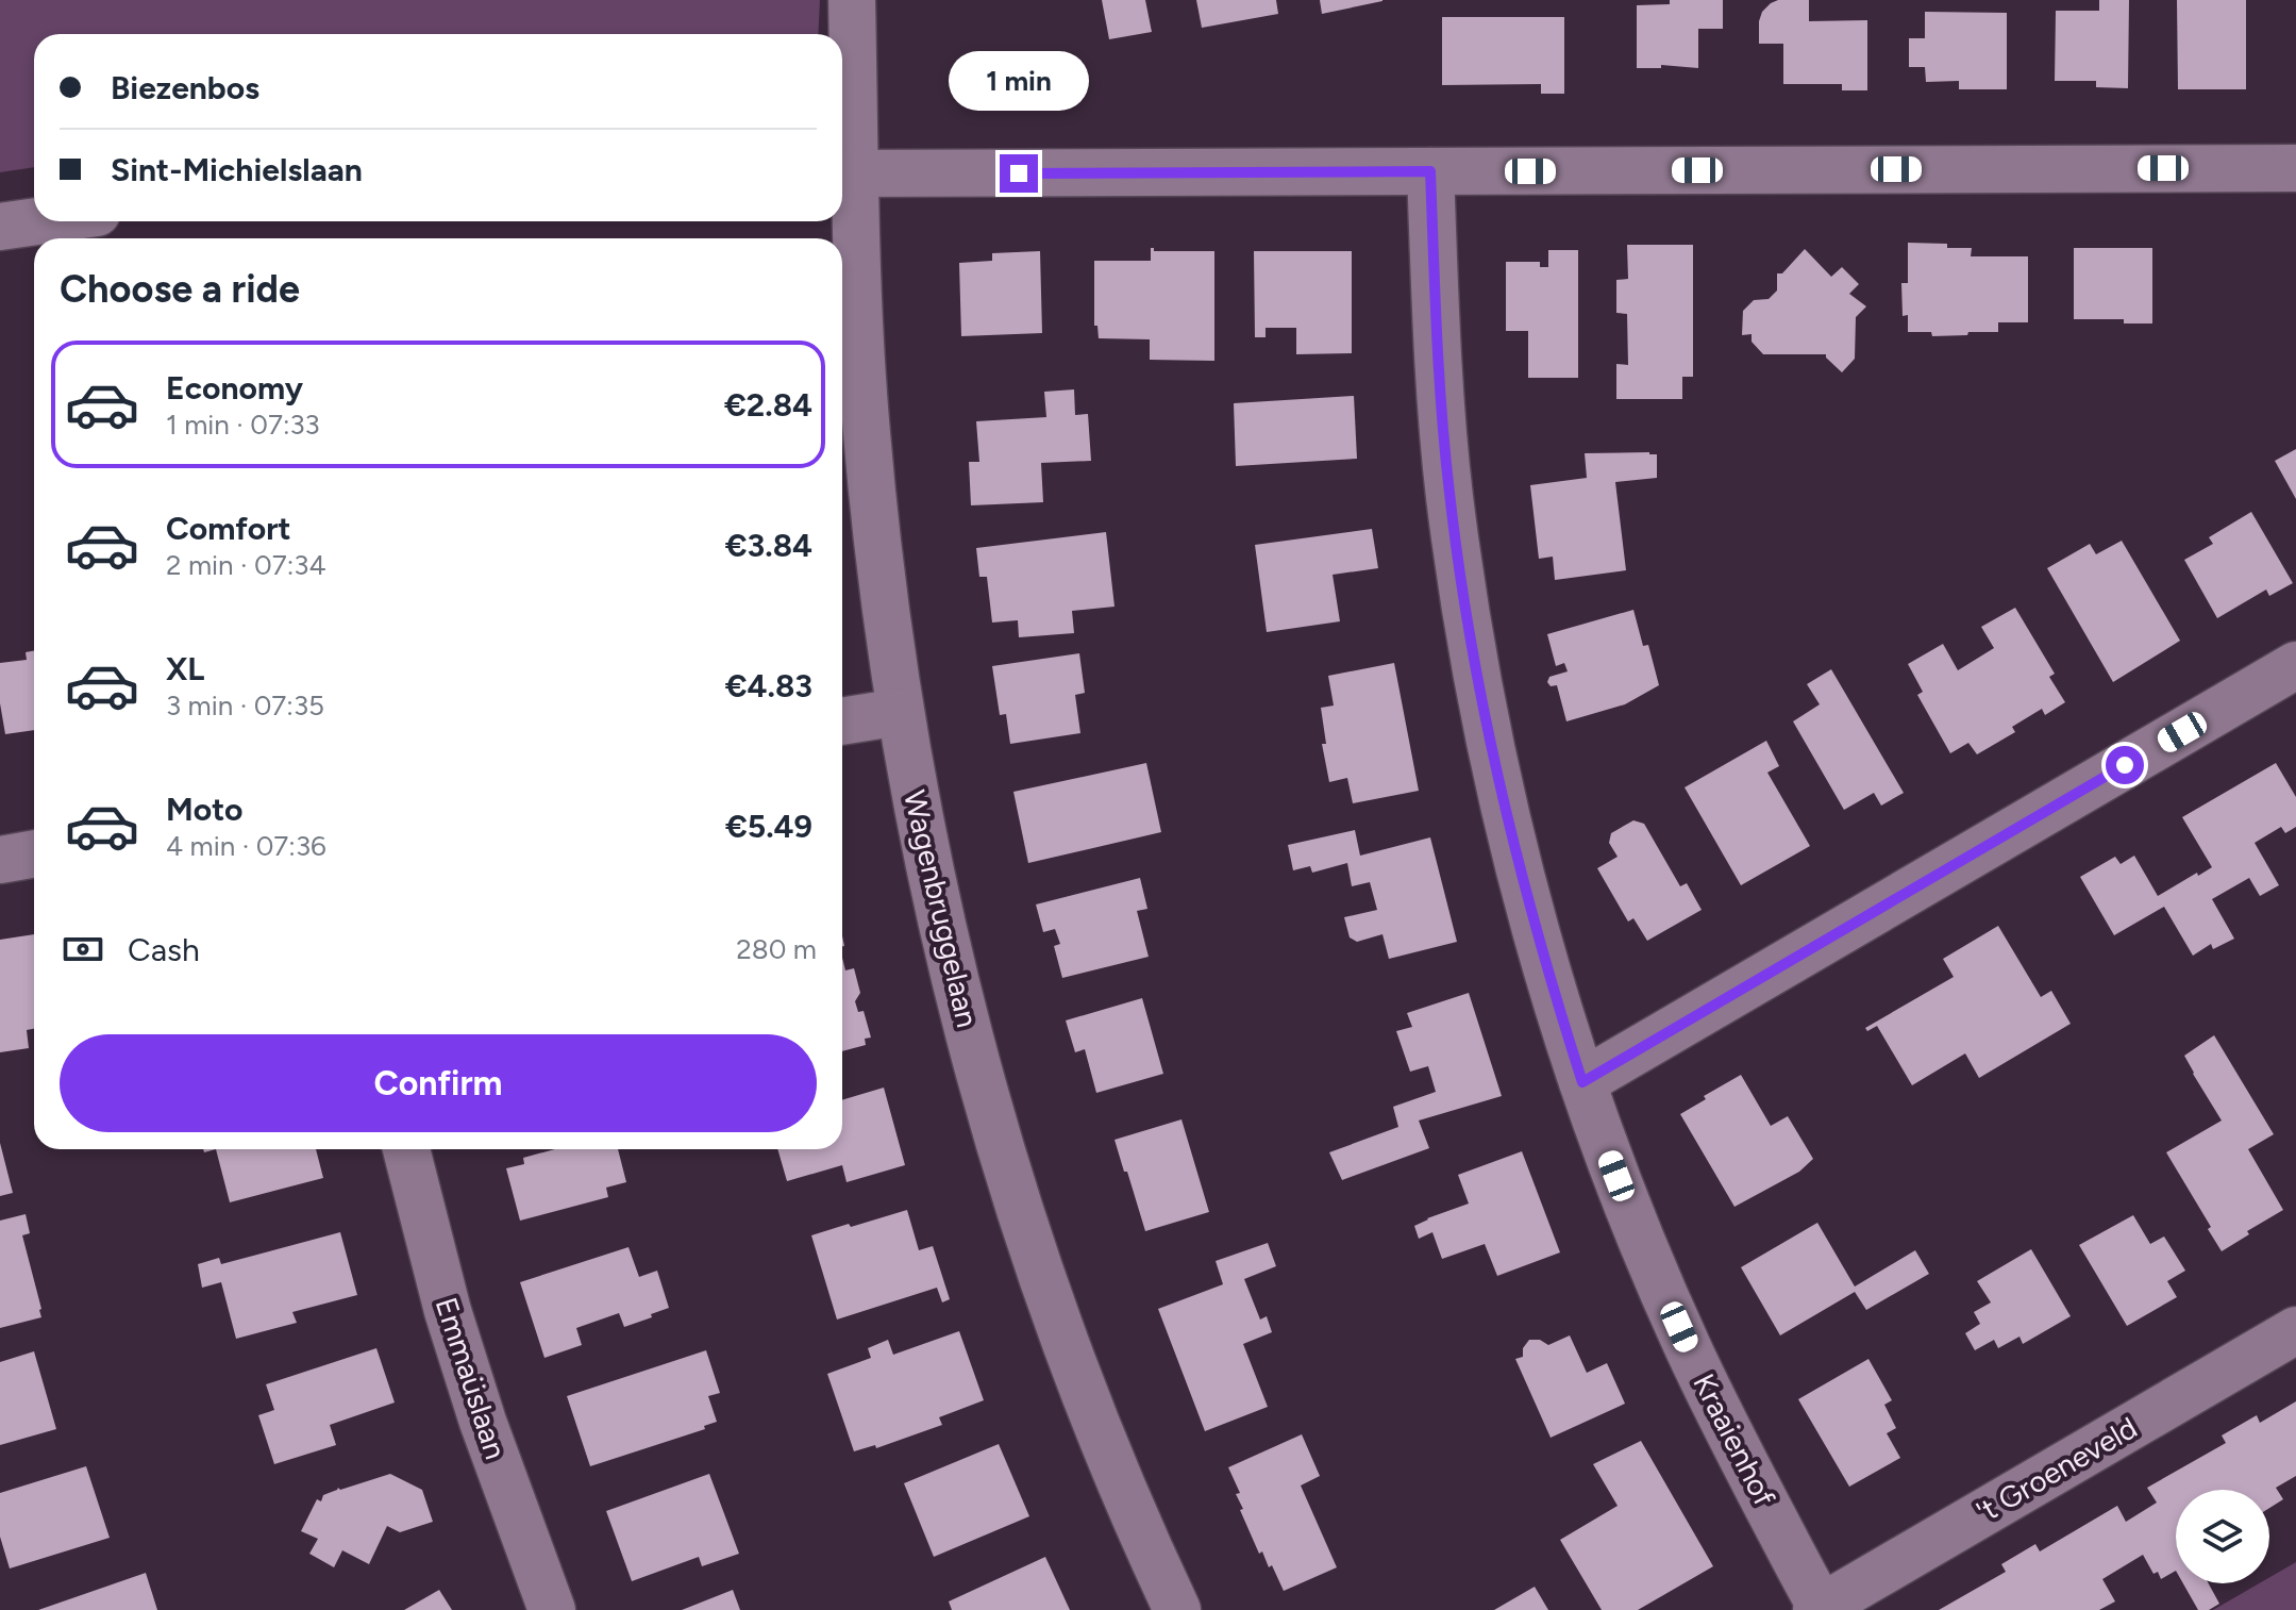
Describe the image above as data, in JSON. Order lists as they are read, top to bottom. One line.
{"streets":{"street":["Wagenbruggelaan","Emmaüslaan","Kraaienhof","'t Groeneveld"]},"crossings":[["Kraaienhof","'t Groeneveld"]],"page":{"banner":["Biezenbos","Sint-Michielslaan"],"bubble":"1 min","heading":"Choose a ride","list":[{"name":"Economy","note":"1 min · 07:33","value":"€2.84"},{"name":"Comfort","note":"2 min · 07:34","value":"€3.84"},{"name":"XL","note":"3 min · 07:35","value":"€4.83"},{"name":"Moto","note":"4 min · 07:36","value":"€5.49"}],"pay":["Cash","280 m"],"buttons":"Confirm"}}
